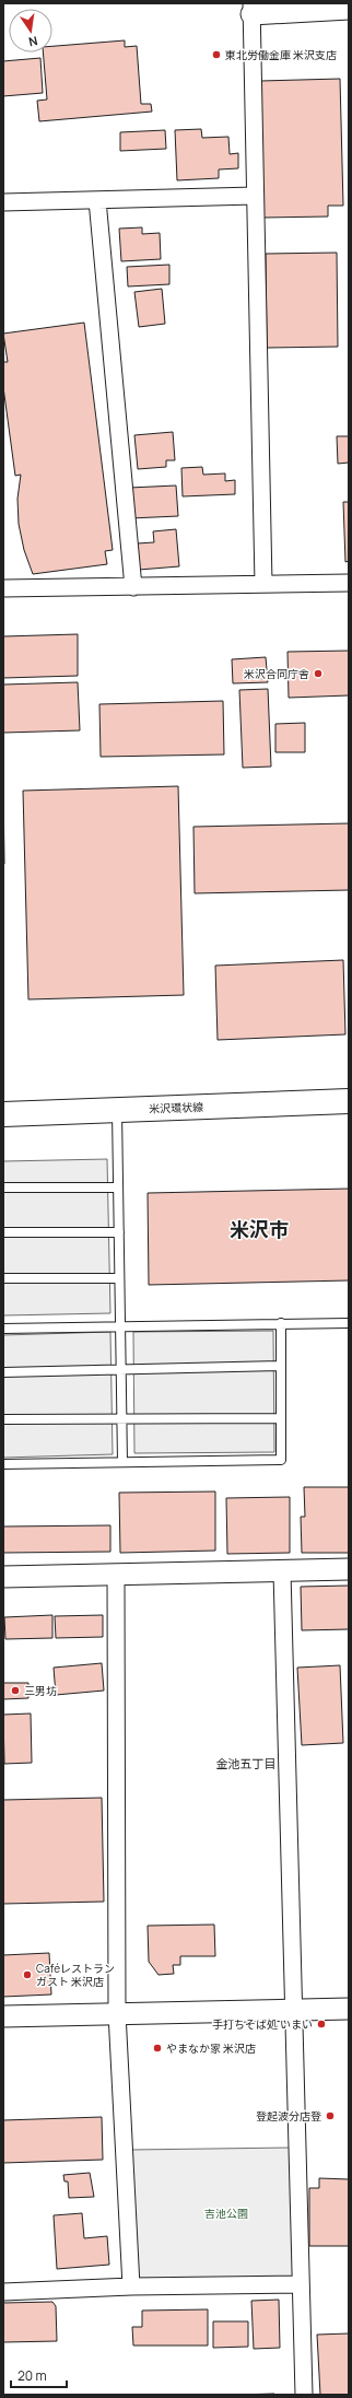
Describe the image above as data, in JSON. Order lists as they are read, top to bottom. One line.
{"streets":{"main road":["米沢環状線"]},"districts":["米沢市","金池五丁目"],"parks":["吉池公園"],"places":["東北労働金庫 米沢支店","米沢合同庁舎","三男坊","Caféレストラン ガスト 米沢店","手打ちそば処 いまい","やまなか家 米沢店","登起波分店登"],"scale_bar":"20 m","north":"bottom"}
